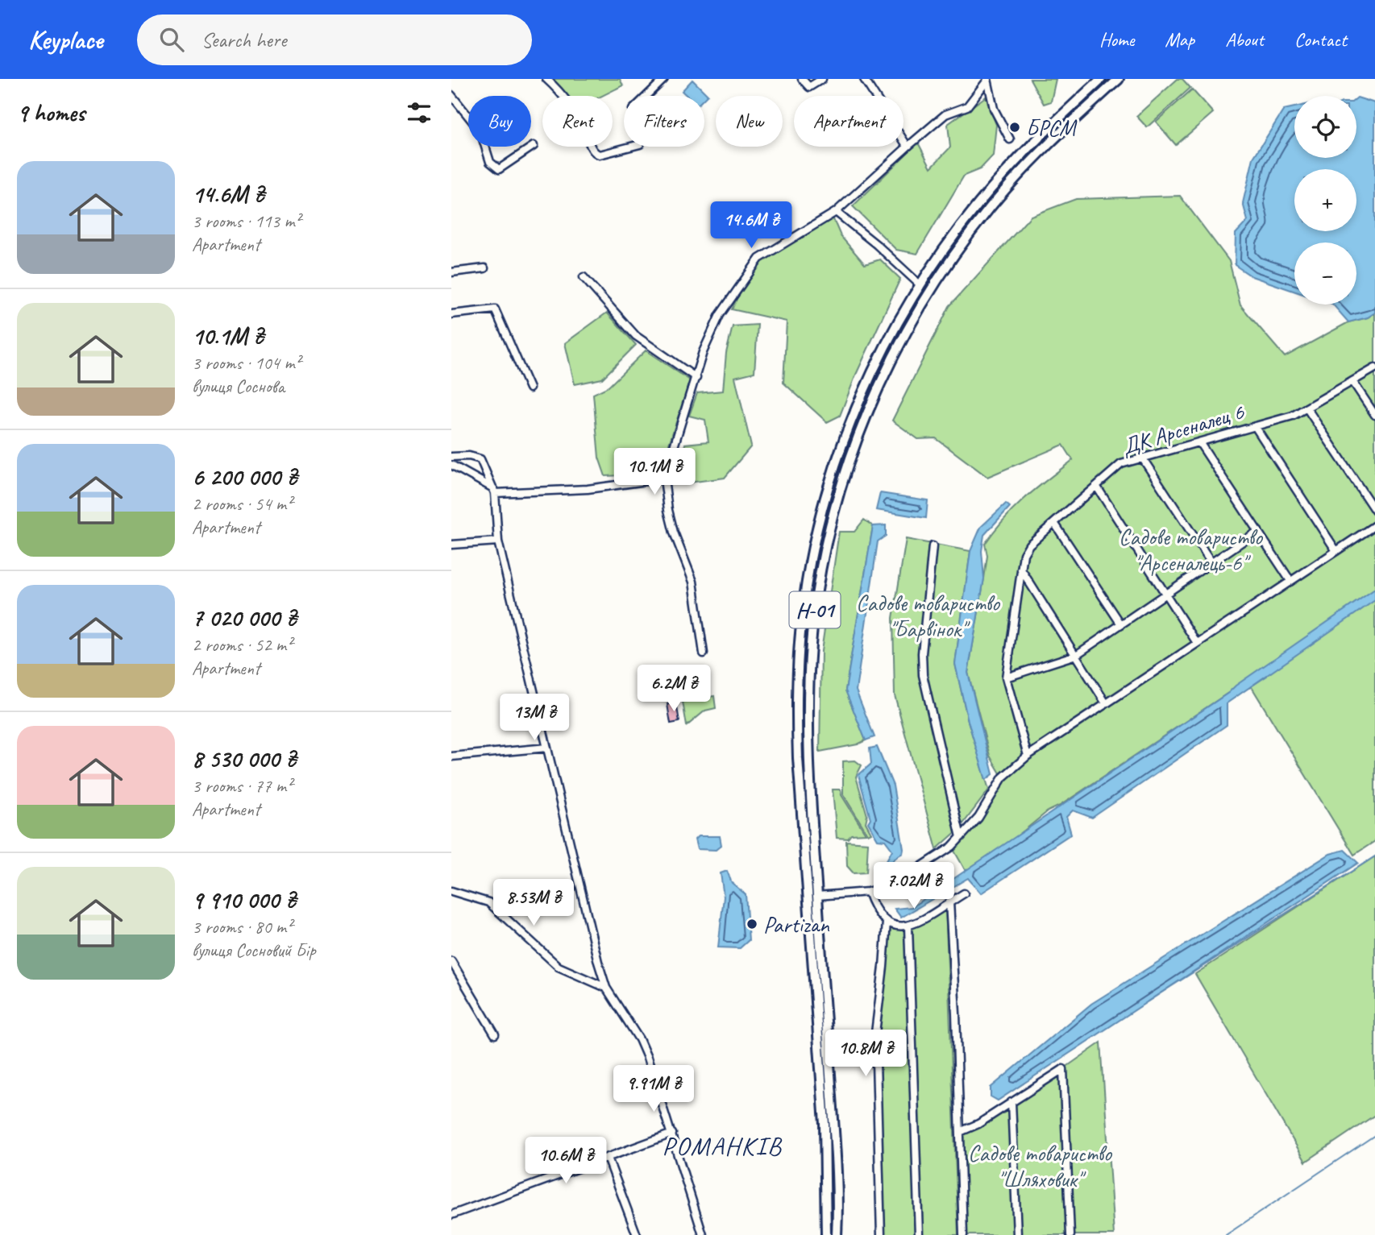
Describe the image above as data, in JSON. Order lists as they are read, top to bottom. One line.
{"streets":{"main road":["Н-01"],"street":["ДК Арсеналец 6"]},"districts":["РОМАНКІВ"],"parks":["Садове товариство \"Арсеналець-6\"","Садове товариство \"Барвінок\"","Садове товариство \"Шляховик\""],"places":["БРСМ","Partizan"],"page":{"header":"Keyplace","search":"Search here","nav":["Home","Map","About","Contact"],"heading":"9 homes","map_buttons":["+","−"],"chip":["Buy","Rent","Filters","New","Apartment"],"list":[{"name":"14.6M ₴","note":"3 rooms · 113 m² · Apartment"},{"name":"10.1M ₴","note":"3 rooms · 104 m² · вулиця Соснова"},{"name":"6 200 000 ₴","note":"2 rooms · 54 m² · Apartment"},{"name":"7 020 000 ₴","note":"2 rooms · 52 m² · Apartment"},{"name":"8 530 000 ₴","note":"3 rooms · 77 m² · Apartment"},{"name":"9 910 000 ₴","note":"3 rooms · 80 m² · вулиця Сосновий Бір"}],"price":["14.6M ₴","10.1M ₴","6.2M ₴","13M ₴","7.02M ₴","8.53M ₴","10.8M ₴","9.91M ₴","10.6M ₴"]}}
